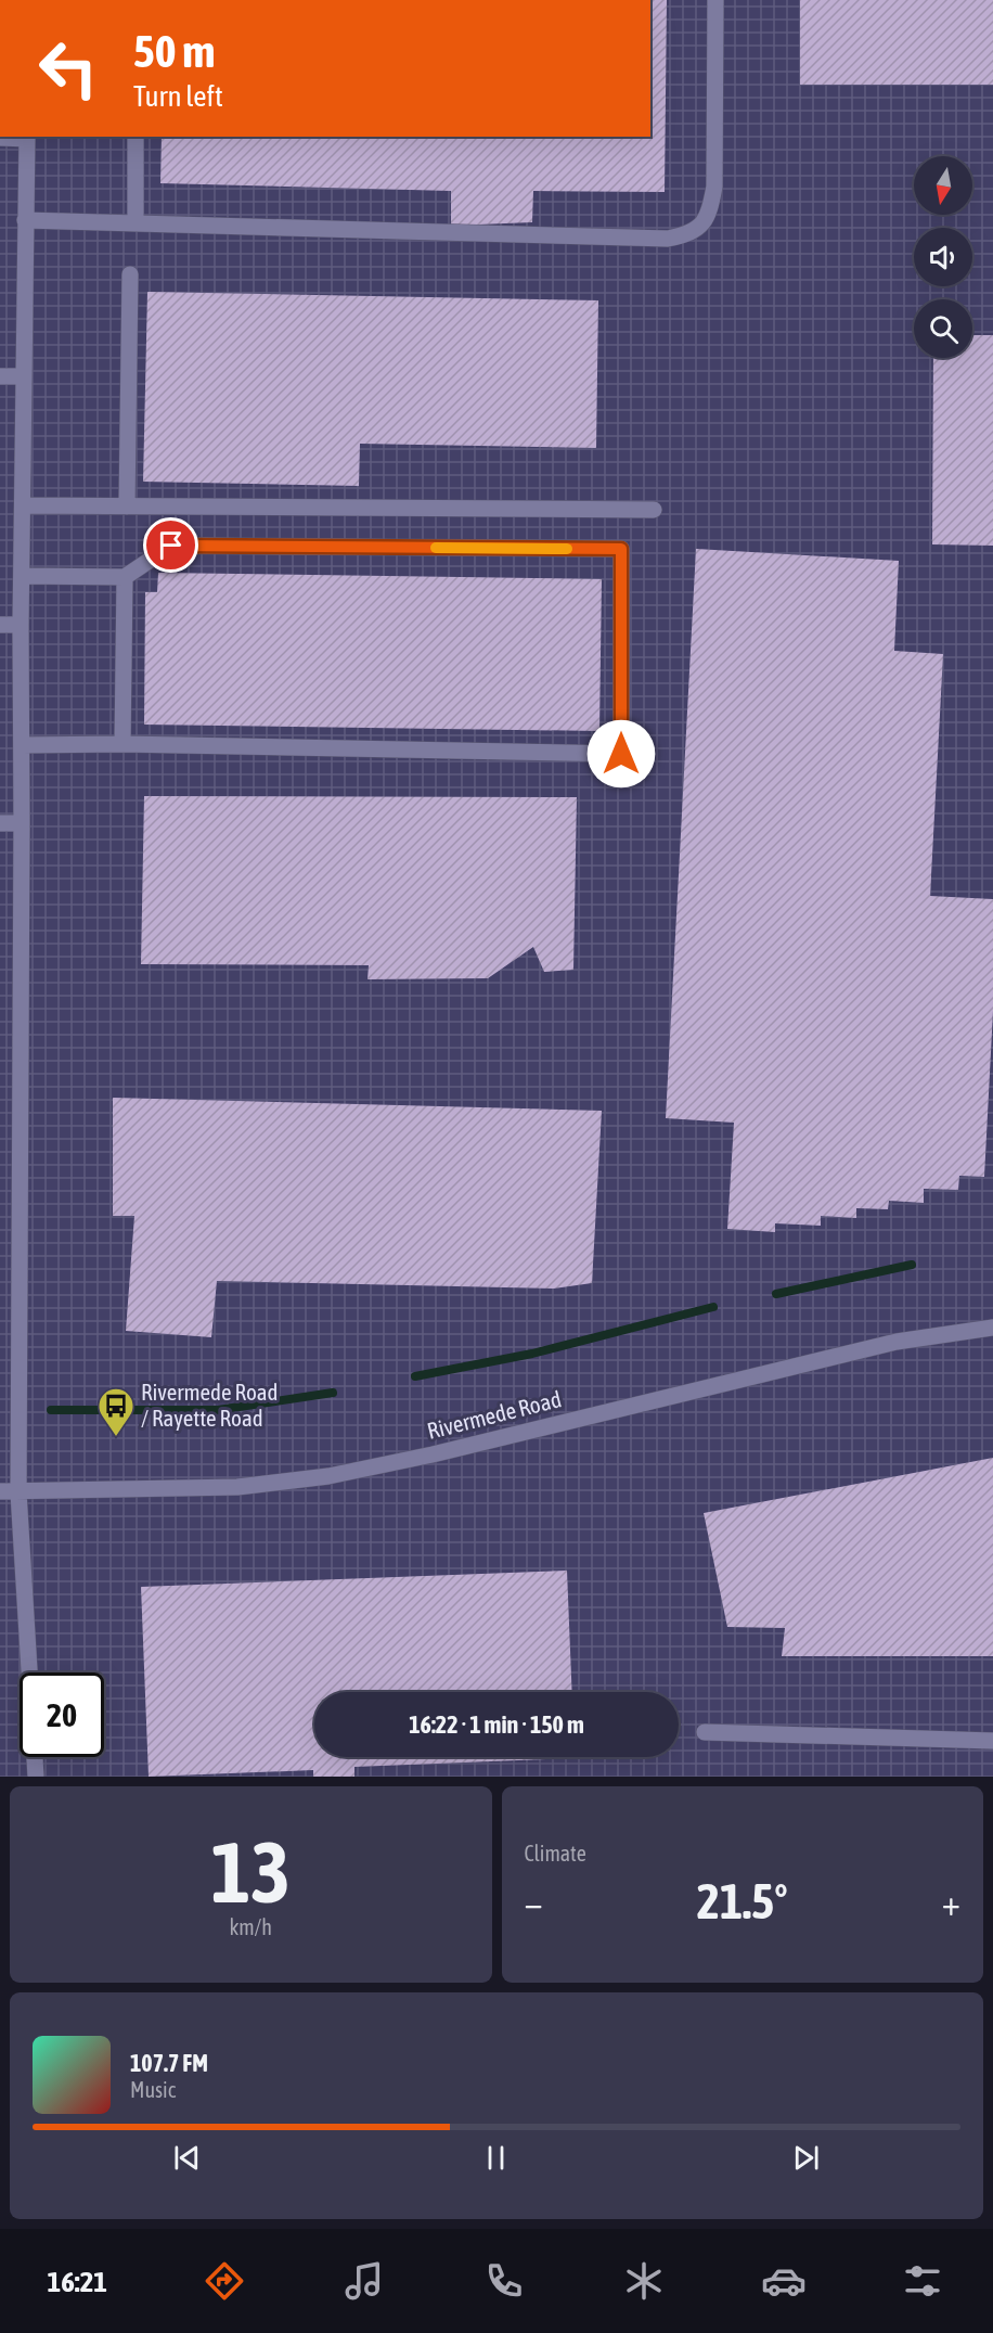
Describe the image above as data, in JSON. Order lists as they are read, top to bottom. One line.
{"streets":{"street":["Rivermede Road"]},"places":{"bus stop":["Rivermede Road / Rayette Road"]},"north":"bottom","page":{"turn":["50 m","Turn left"],"limit":"20","trip":"16:22 · 1 min · 150 m","tile":[["13","km/h"],"Climate"],"heat":["−","21.5°","+"],"song":["107.7 FM","Music"],"tabs":"16:21"}}
